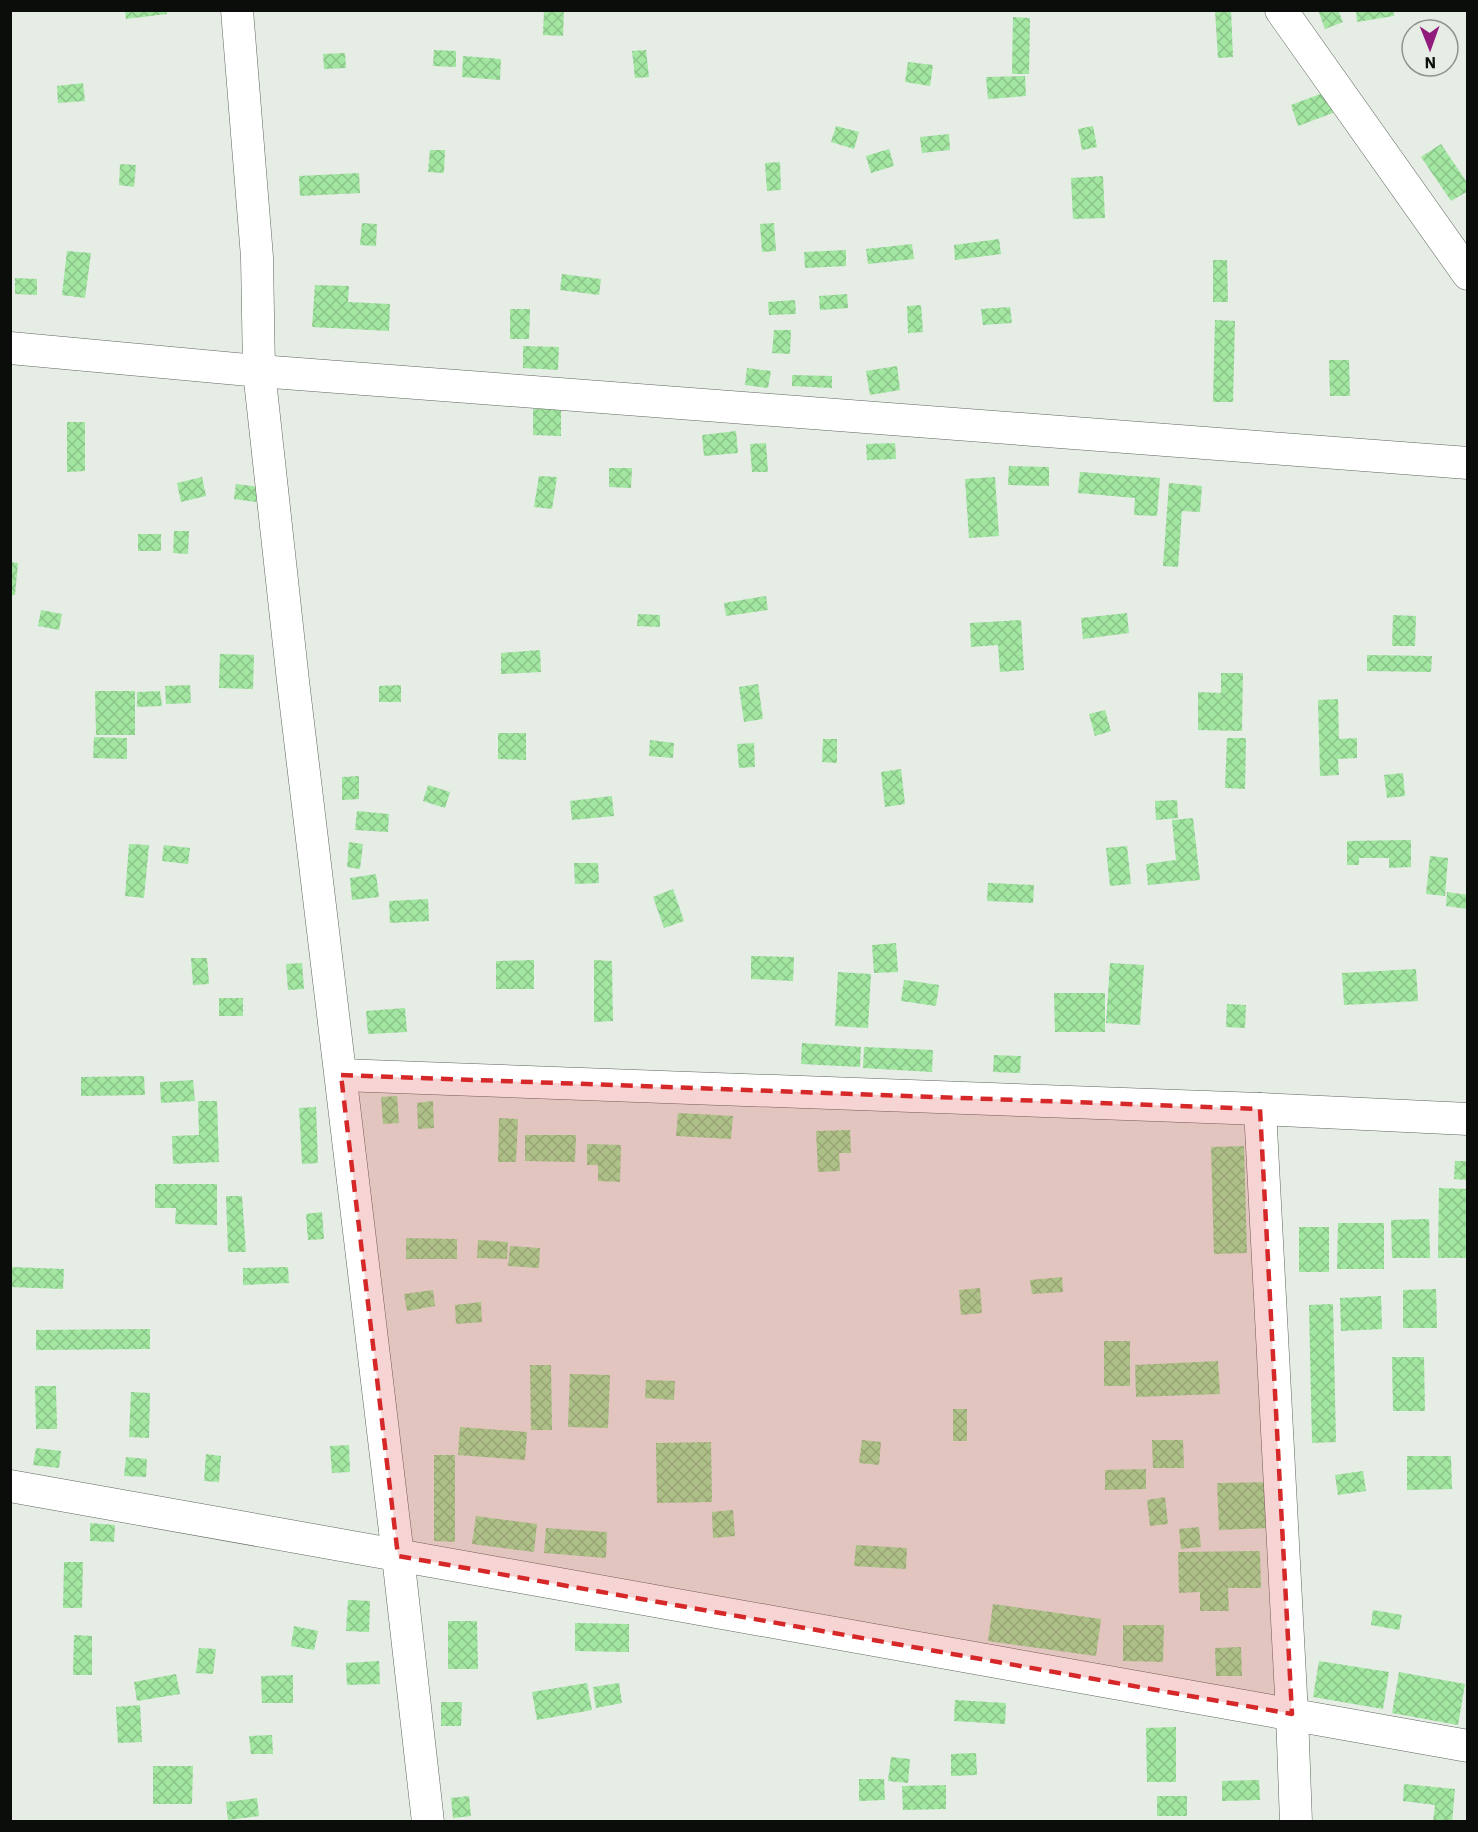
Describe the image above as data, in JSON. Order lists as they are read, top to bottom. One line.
{"north":"bottom"}
